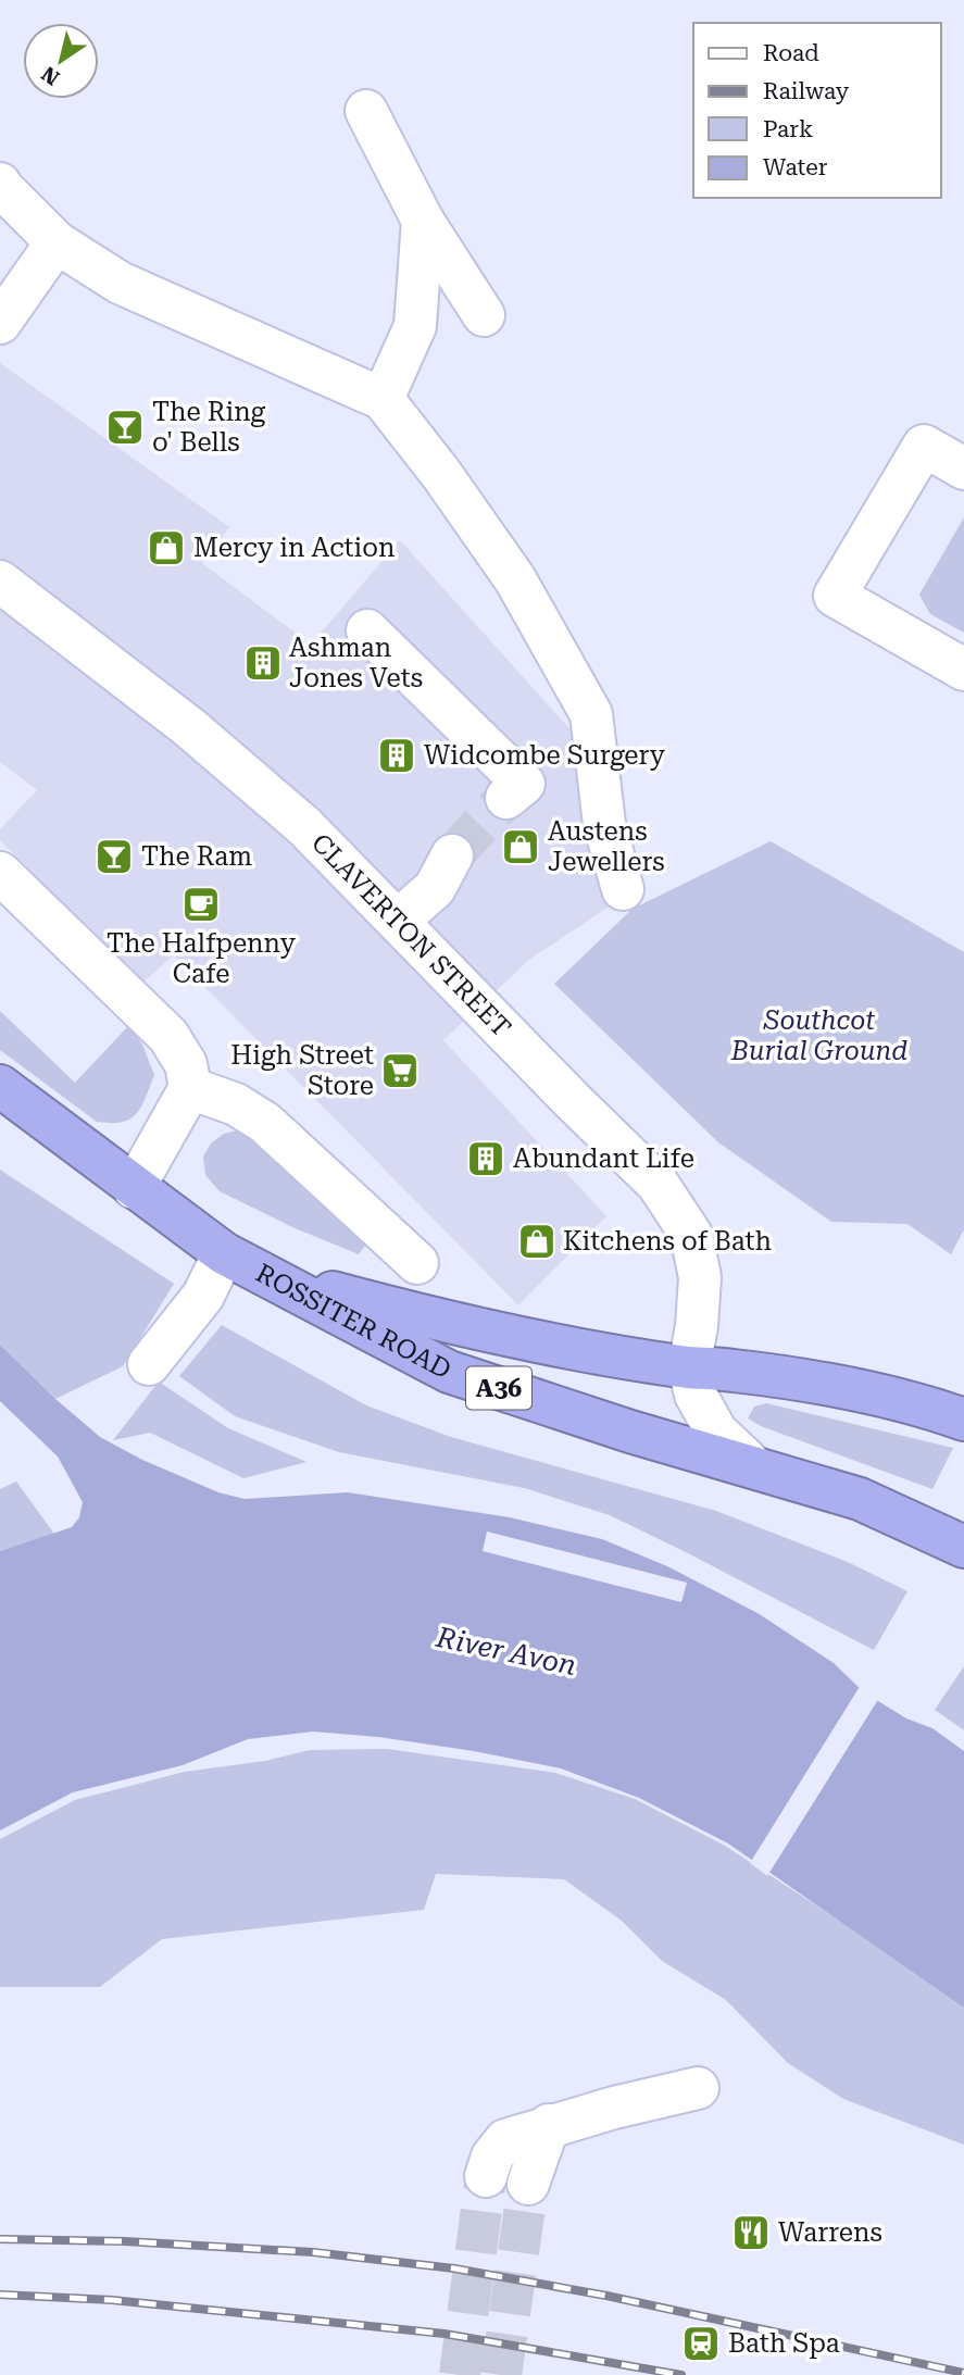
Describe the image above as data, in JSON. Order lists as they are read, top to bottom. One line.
{"streets":{"highway":["ROSSITER ROAD","A36"],"street":["CLAVERTON STREET"]},"crossings":[["CLAVERTON STREET","ROSSITER ROAD"],["CLAVERTON STREET","A36"],["ROSSITER ROAD","A36"]],"water":["River Avon"],"parks":["Southcot Burial Ground"],"places":{"bar":["The Ring o' Bells","The Ram"],"shop":["Mercy in Action","Austens Jewellers","Kitchens of Bath"],"building":["Ashman Jones Vets","Widcombe Surgery","Abundant Life"],"cafe":["The Halfpenny Cafe"],"supermarket":["High Street Store"],"restaurant":["Warrens"],"station":["Bath Spa"]},"legend":["Road","Railway","Park","Water"],"north":"bottom left"}
